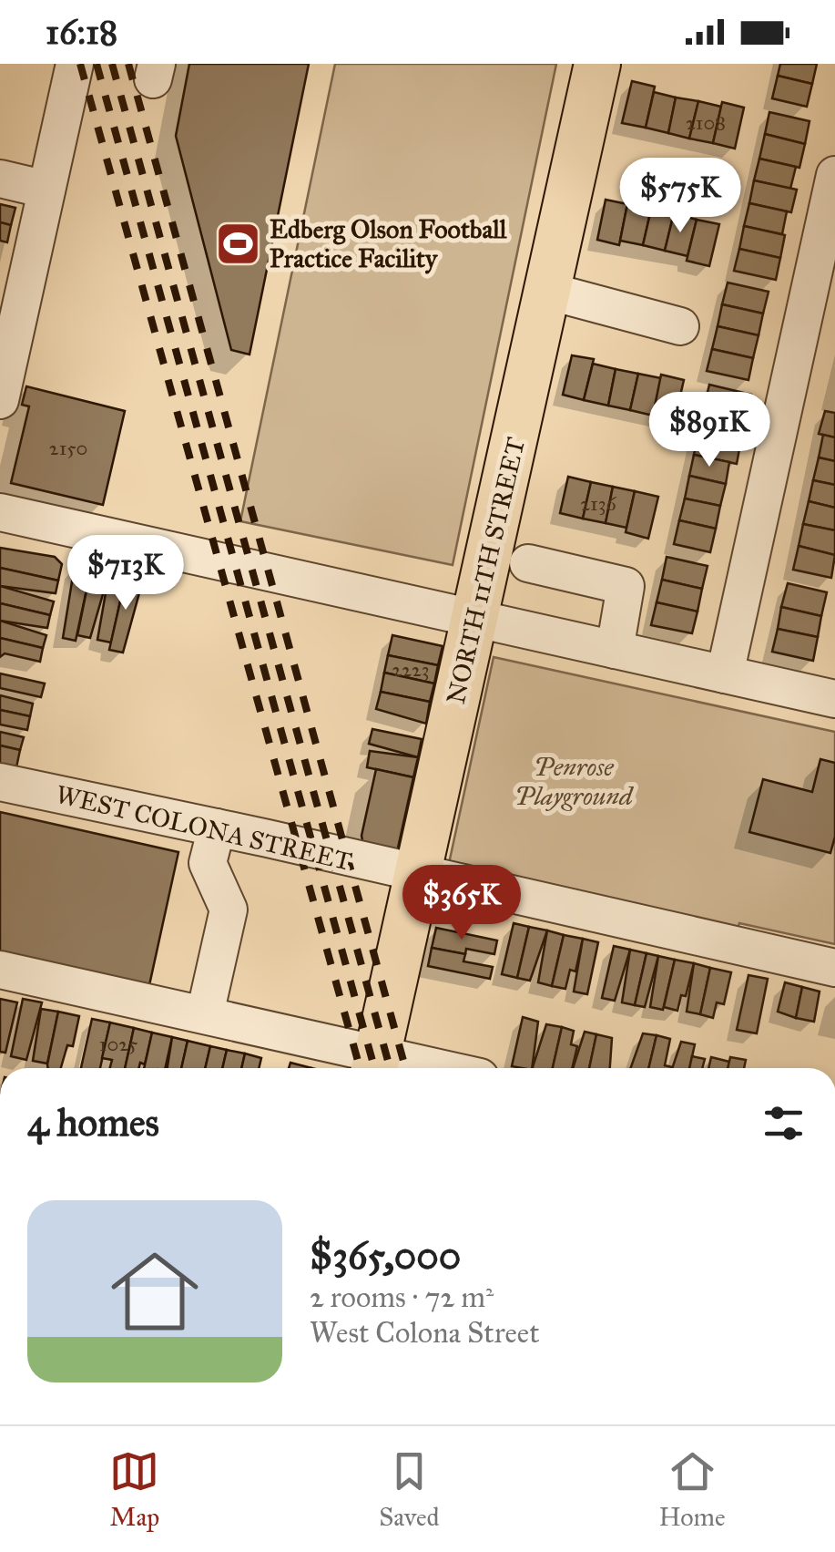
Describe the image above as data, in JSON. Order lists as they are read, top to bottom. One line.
{"streets":{"main road":["NORTH 11TH STREET"],"street":["WEST COLONA STREET"]},"crossings":[["NORTH 11TH STREET","WEST COLONA STREET"]],"parks":["Penrose Playground"],"places":{"sports":["Edberg Olson Football Practice Facility"]},"house_numbers":["2108","2150","2136","2223","1025"],"page":{"status":"16:18","price":["$575K","$891K","$713K","$365K"],"heading":"4 homes","list":[{"name":"$365,000","note":"2 rooms · 72 m² · West Colona Street"}],"tabs":["Map","Saved","Home"]}}
